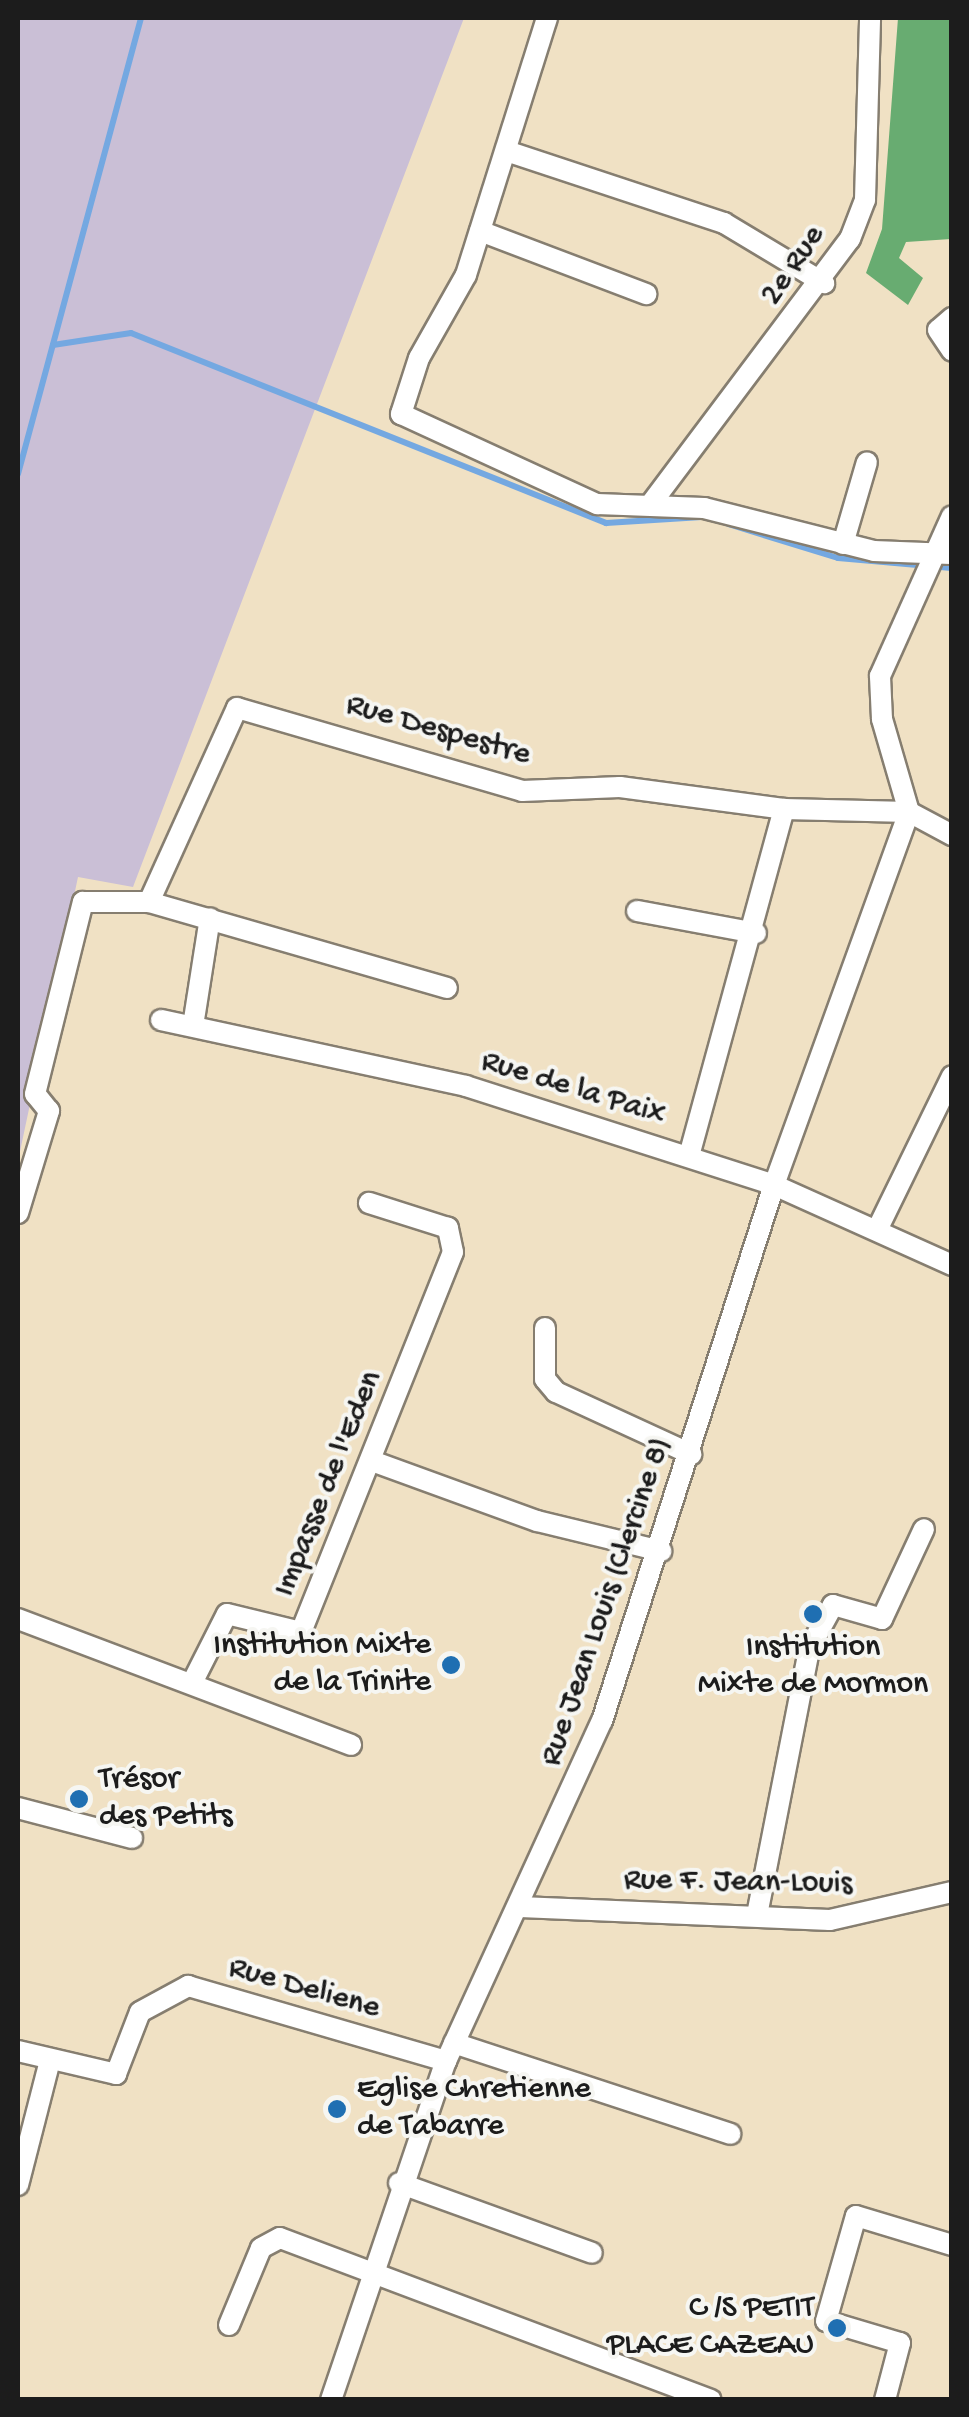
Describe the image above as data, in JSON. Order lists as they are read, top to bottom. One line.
{"streets":{"street":["2e Rue","Rue Despestre","Rue de la Paix","Impasse de l'Eden","Rue Jean Louis (Clercine 8)","Rue F. Jean-Louis","Rue Deliene"]},"crossings":[["Rue Despestre","Rue Jean Louis (Clercine 8)"],["Rue de la Paix","Rue Jean Louis (Clercine 8)"],["Rue Jean Louis (Clercine 8)","Rue F. Jean-Louis"],["Rue Jean Louis (Clercine 8)","Rue Deliene"]],"places":["Institution Mixte de Mormon","Institution Mixte de la Trinite","Trésor des Petits","Eglise Chretienne de Tabarre","C /S PETIT PLACE CAZEAU"]}
